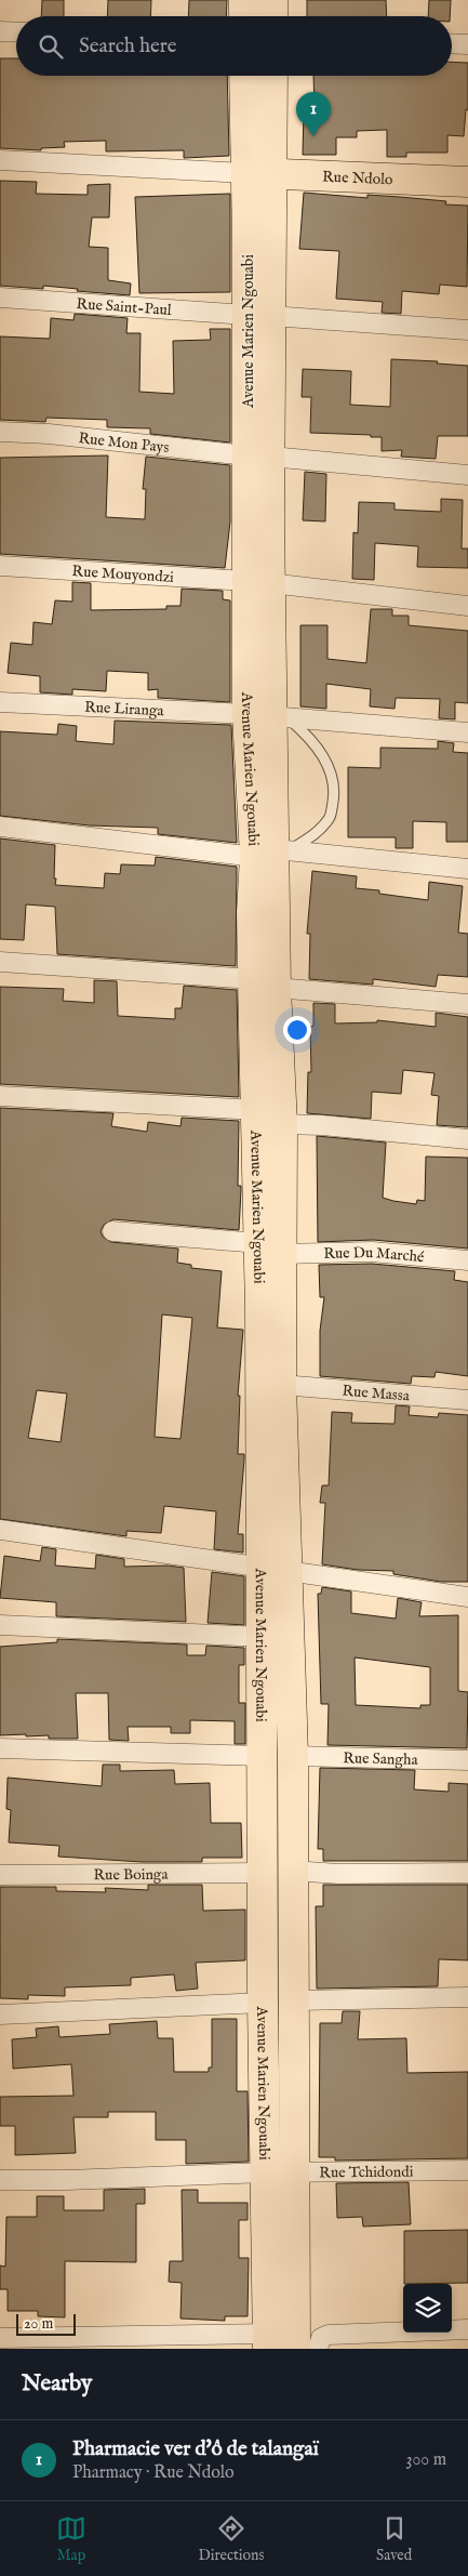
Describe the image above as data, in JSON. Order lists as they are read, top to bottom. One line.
{"streets":{"main road":["Rue Ndolo","Avenue Marien Ngouabi"],"street":["Rue Saint-Paul","Rue Mon Pays","Rue Mouyondzi","Rue Liranga","Rue Du Marché","Rue Massa","Rue Sangha","Rue Boinga","Rue Tchidondi"]},"crossings":[["Rue Ndolo","Avenue Marien Ngouabi"],["Rue Saint-Paul","Avenue Marien Ngouabi"],["Avenue Marien Ngouabi","Rue Mon Pays"],["Avenue Marien Ngouabi","Rue Mouyondzi"],["Avenue Marien Ngouabi","Rue Liranga"],["Avenue Marien Ngouabi","Rue Du Marché"],["Avenue Marien Ngouabi","Rue Boinga"],["Avenue Marien Ngouabi","Rue Tchidondi"]],"scale_bar":"20 m","page":{"search":"Search here","pins":"1","scale":"20 m","heading":"Nearby","list":[{"mark":"1","name":"Pharmacie ver d'ô de talangaï","note":"Pharmacy · Rue Ndolo","value":"300 m"}],"nav":["Map","Directions","Saved"]}}
